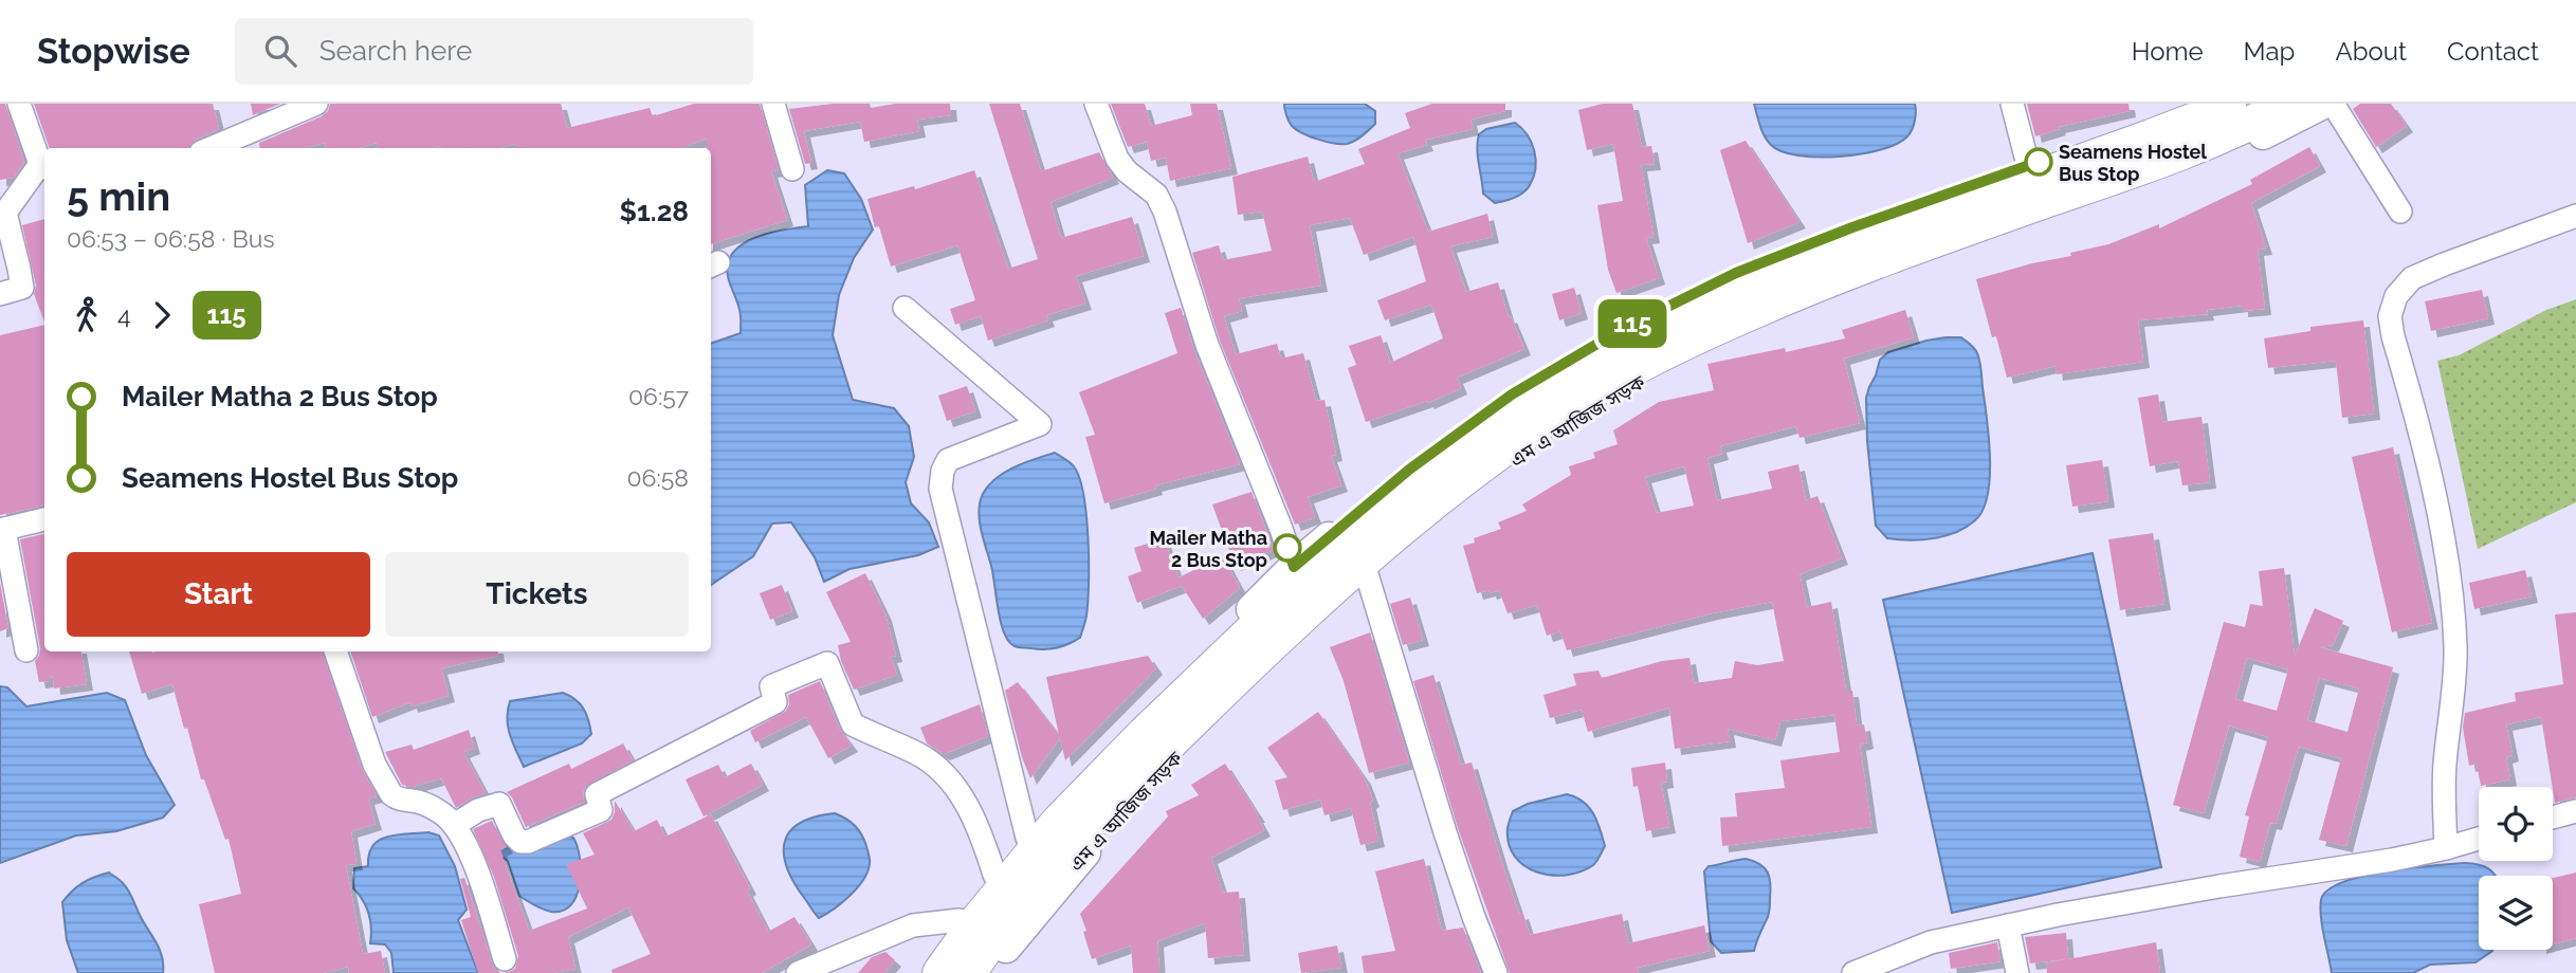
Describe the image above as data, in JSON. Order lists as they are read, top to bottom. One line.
{"streets":{"main road":["এম এ আজিজ সড়ক"]},"places":["Seamens Hostel Bus Stop","Mailer Matha 2 Bus Stop"],"lines":["bus line 115"],"page":{"header":"Stopwise","search":"Search here","nav":["Home","Map","About","Contact"],"on_map":"115","heading":["5 min","06:53 – 06:58 · Bus","$1.28"],"legs":["4","115"],"list":[{"name":"Mailer Matha 2 Bus Stop","value":"06:57"},{"name":"Seamens Hostel Bus Stop","value":"06:58"}],"buttons":["Start","Tickets"]}}
